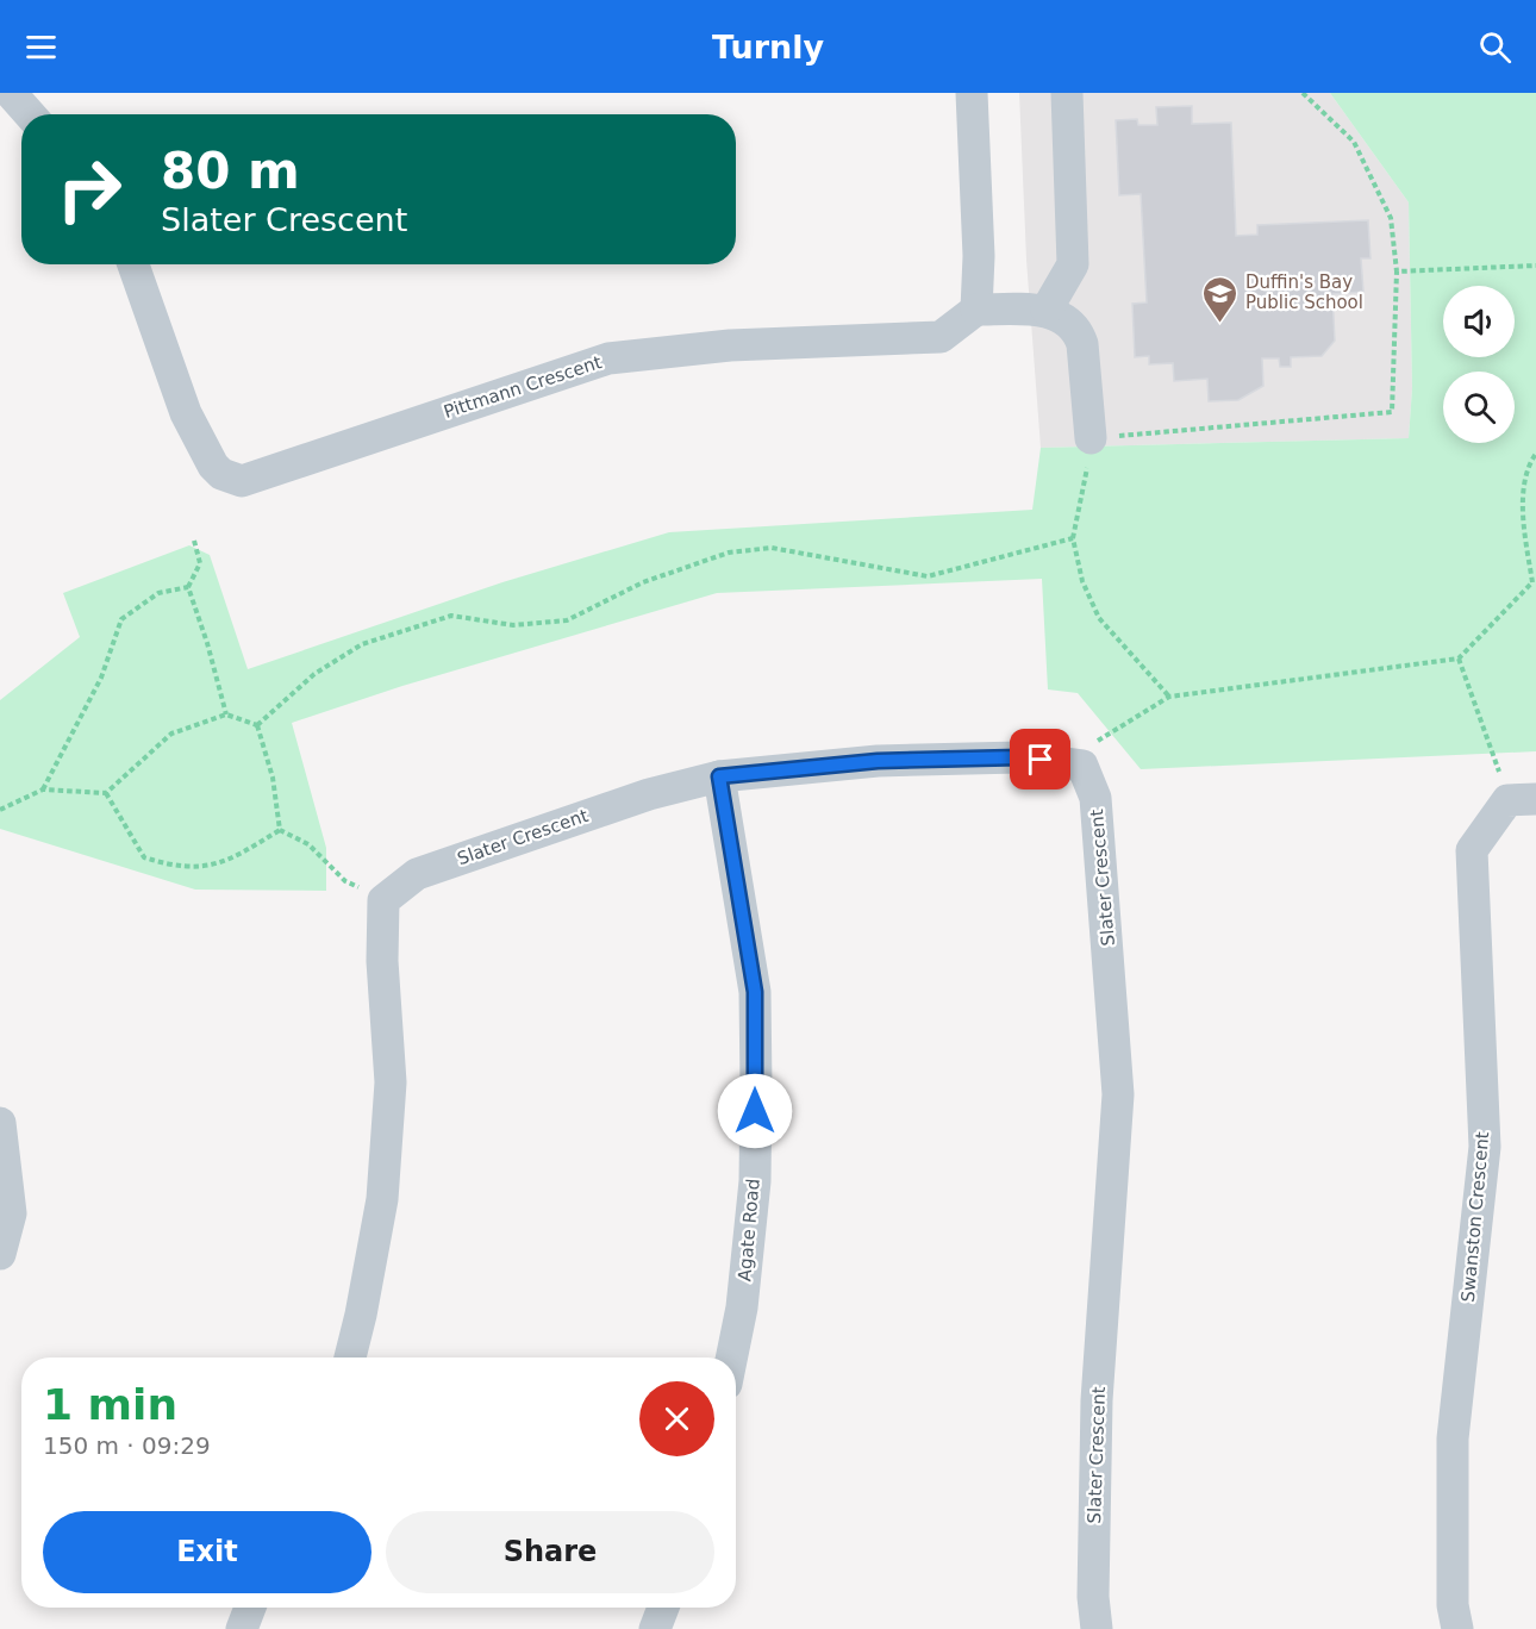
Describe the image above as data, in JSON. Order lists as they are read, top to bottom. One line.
{"streets":{"street":["Pittmann Crescent","Slater Crescent","Swanston Crescent","Agate Road"]},"crossings":[["Slater Crescent","Agate Road"]],"places":{"school or university":["Duffin's Bay Public School"]},"page":{"header":"Turnly","turn":["80 m","Slater Crescent"],"heading":["1 min","150 m · 09:29"],"buttons":["Exit","Share"]}}
